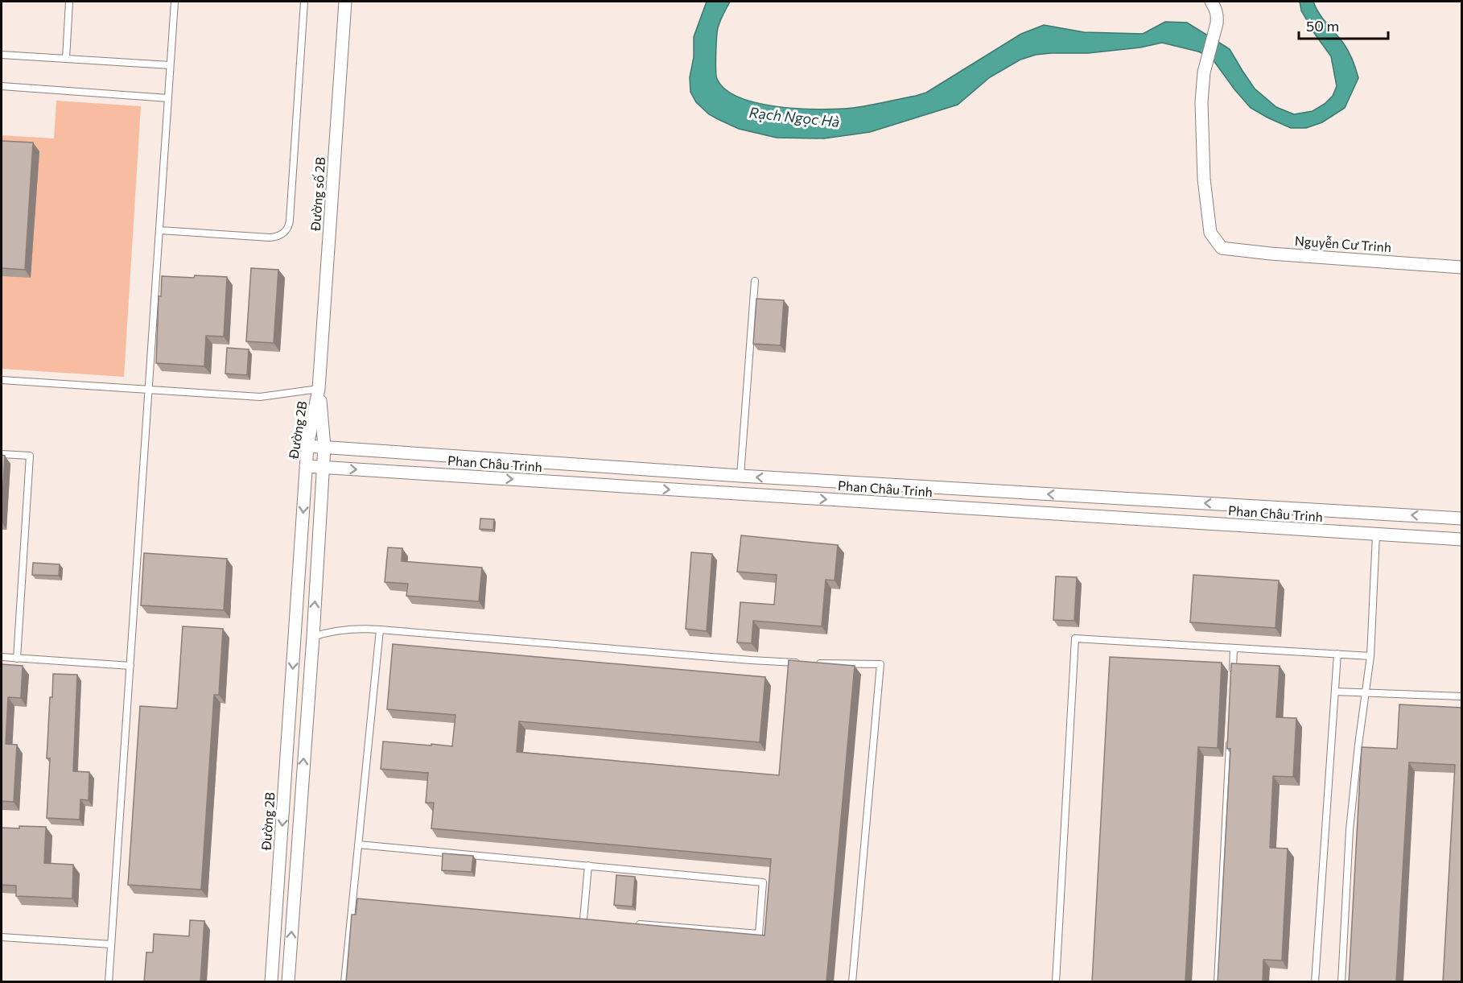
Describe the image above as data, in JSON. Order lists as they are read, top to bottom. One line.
{"streets":{"street":["Đường số 2B","Nguyễn Cư Trinh","Đường 2B","Phan Châu Trinh"]},"crossings":[["Đường số 2B","Đường 2B"],["Đường 2B","Phan Châu Trinh"]],"water":["Rạch Ngọc Hà"],"scale_bar":"50 m"}
